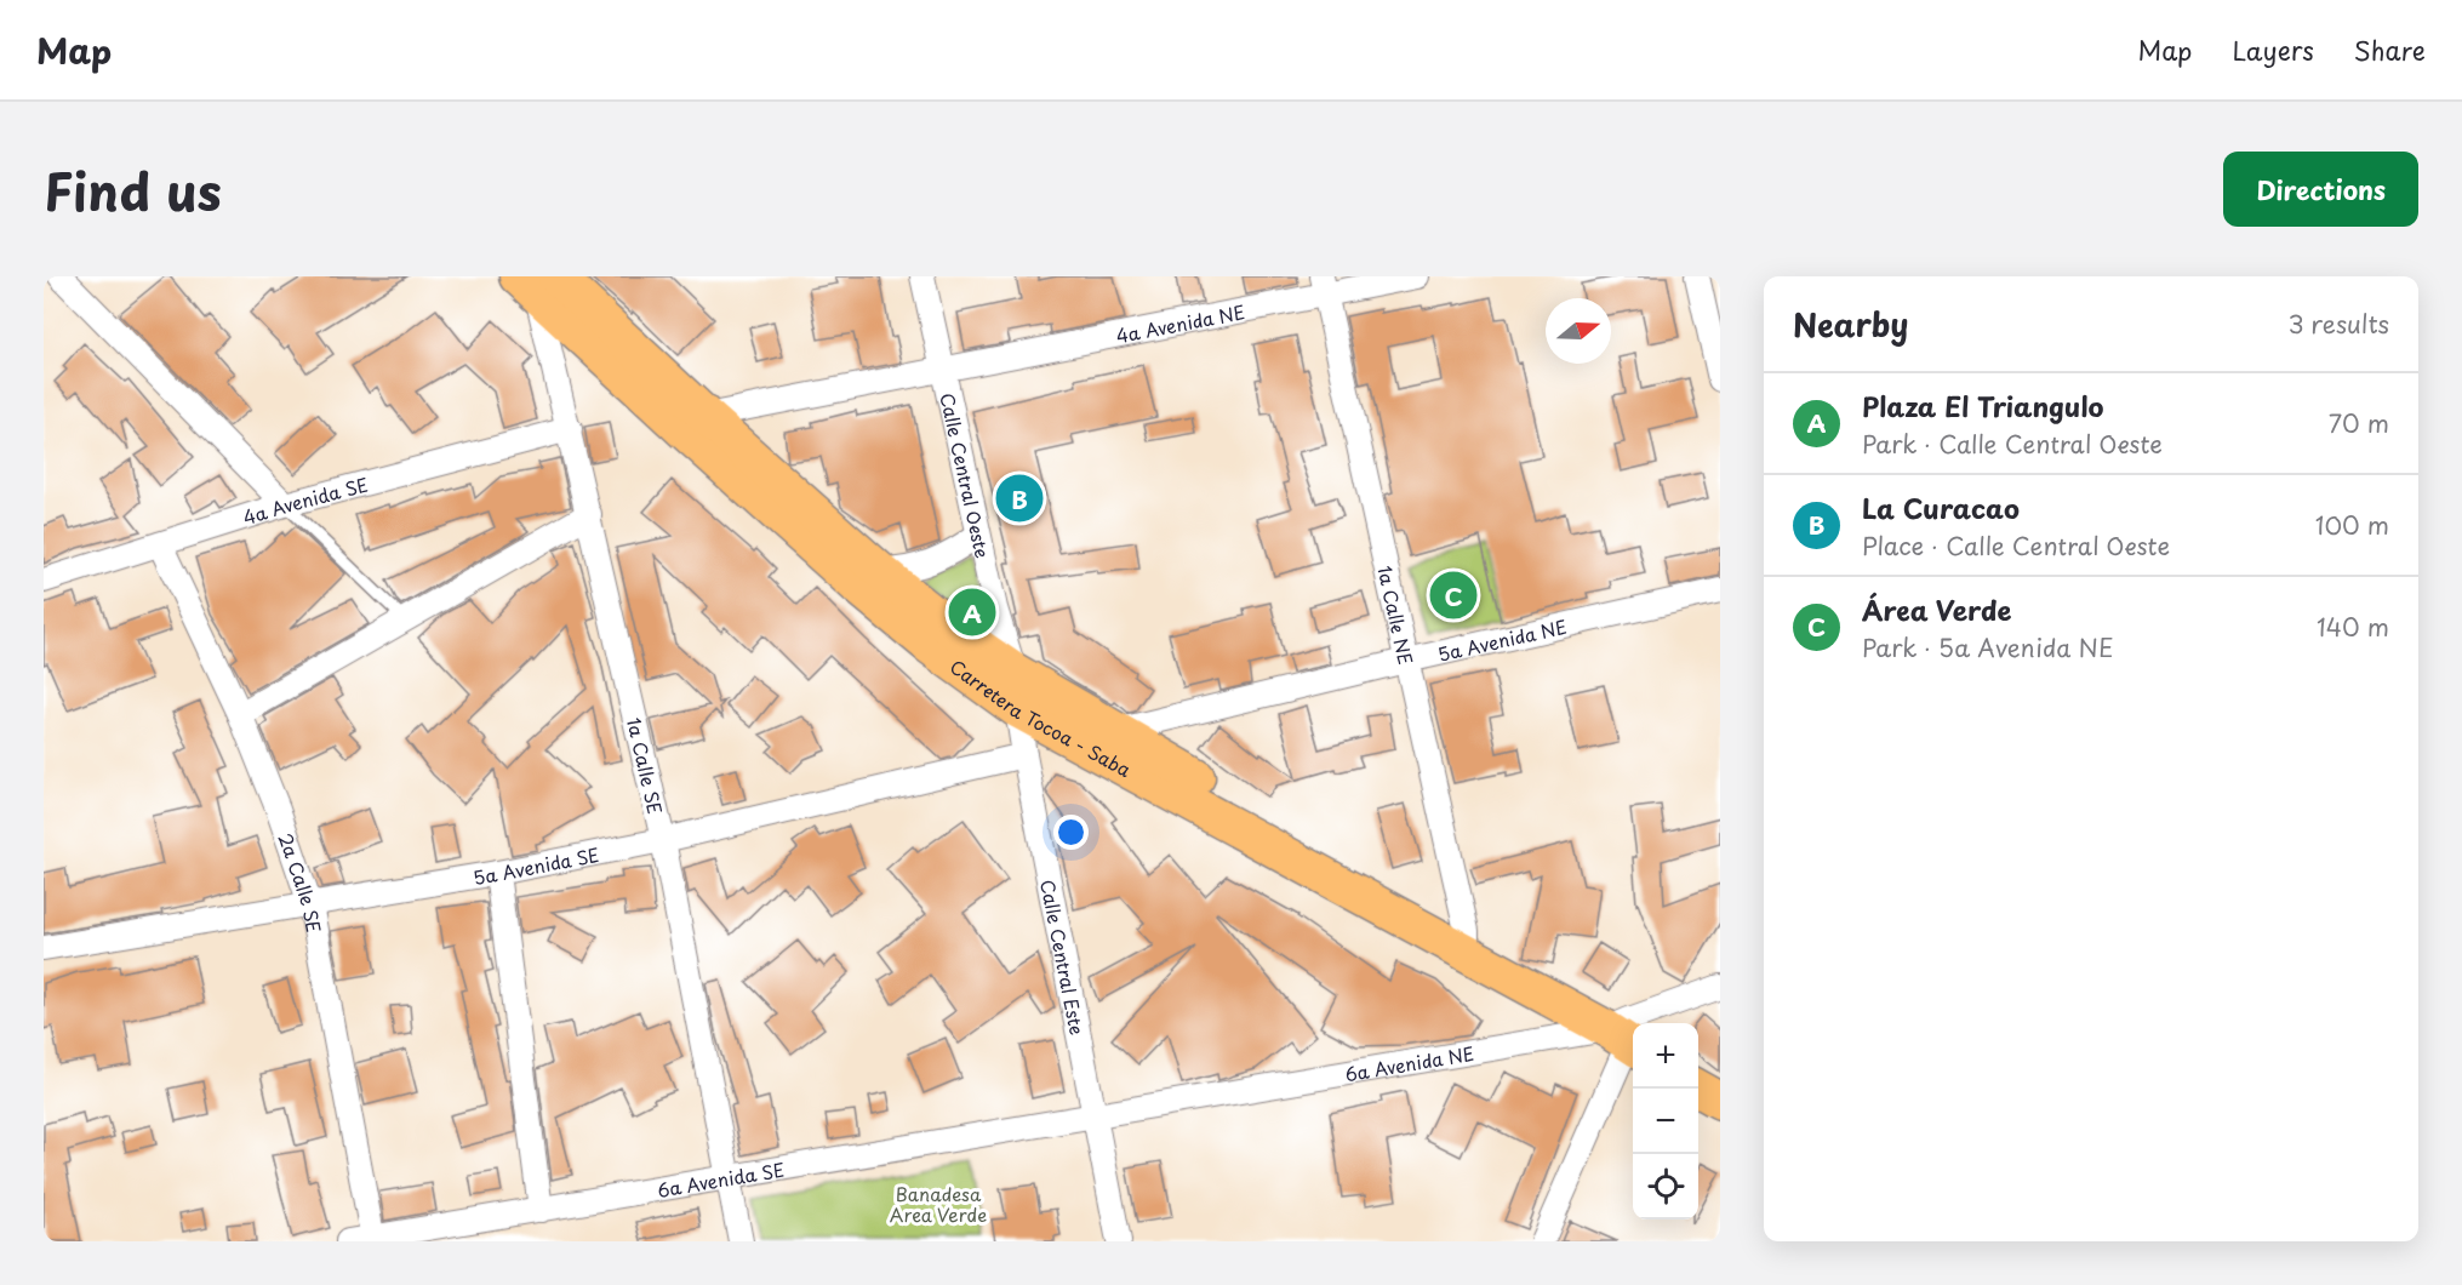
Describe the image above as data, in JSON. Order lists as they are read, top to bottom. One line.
{"streets":{"main road":["Carretera Tocoa - Saba"],"street":["4a Avenida NE","Calle Central Oeste","4a Avenida SE","1a Calle NE","5a Avenida NE","1a Calle SE","5a Avenida SE","2a Calle SE","Calle Central Este","6a Avenida NE","6a Avenida SE"]},"crossings":[["4a Avenida NE","Calle Central Oeste"],["4a Avenida NE","1a Calle NE"],["Calle Central Oeste","Carretera Tocoa - Saba"],["Calle Central Oeste","Calle Central Este"],["4a Avenida SE","1a Calle SE"],["4a Avenida SE","2a Calle SE"],["1a Calle NE","5a Avenida NE"],["1a Calle NE","Carretera Tocoa - Saba"],["5a Avenida NE","Carretera Tocoa - Saba"],["Carretera Tocoa - Saba","1a Calle SE"],["Carretera Tocoa - Saba","Calle Central Este"],["Carretera Tocoa - Saba","6a Avenida NE"],["1a Calle SE","5a Avenida SE"],["1a Calle SE","6a Avenida SE"],["5a Avenida SE","2a Calle SE"],["5a Avenida SE","Calle Central Este"],["2a Calle SE","6a Avenida SE"],["Calle Central Este","6a Avenida NE"],["Calle Central Este","6a Avenida SE"],["6a Avenida NE","6a Avenida SE"]],"parks":["Banadesa Area Verde"],"north":"right","page":{"header":"Map","nav":["Map","Layers","Share"],"title":"Find us","buttons":"Directions","heading":["Nearby","3 results"],"list":[{"mark":"A","name":"Plaza El Triangulo","note":"Park · Calle Central Oeste","value":"70 m"},{"mark":"B","name":"La Curacao","note":"Place · Calle Central Oeste","value":"100 m"},{"mark":"C","name":"Área Verde","note":"Park · 5a Avenida NE","value":"140 m"}],"pins":["B","C","A"],"map_buttons":["+","−"]}}
